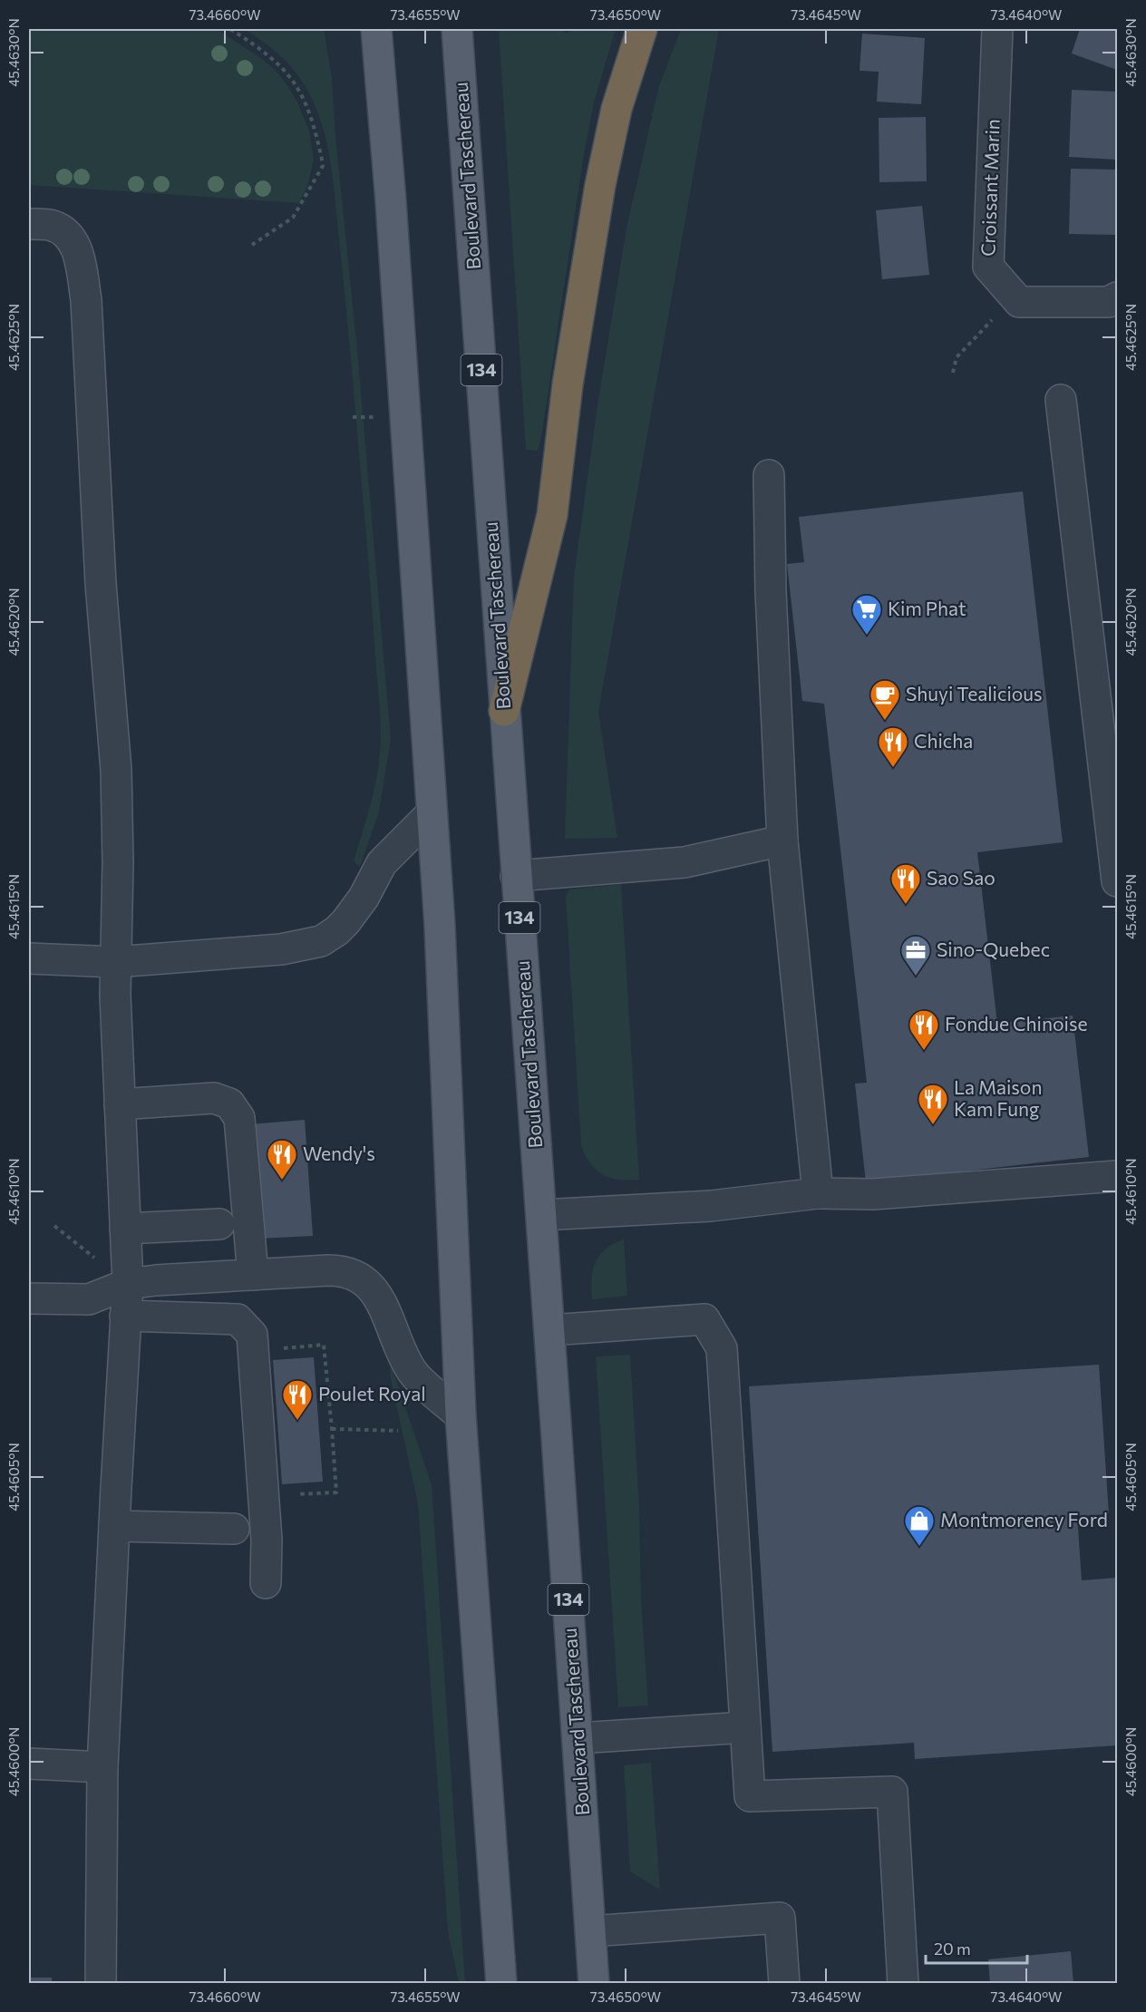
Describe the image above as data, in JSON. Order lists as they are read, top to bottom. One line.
{"streets":{"main road":["Boulevard Taschereau","134"],"street":["Croissant Marin"]},"places":{"supermarket":["Kim Phat"],"cafe":["Shuyi Tealicious"],"restaurant":["Chicha","Sao Sao","Fondue Chinoise","La Maison Kam Fung","Wendy's","Poulet Royal"],"office":["Sino-Quebec"],"shop":["Montmorency Ford"]},"scale_bar":"20 m","coordinates":["73.4660°W","73.4655°W","73.4650°W","73.4645°W","73.4640°W","45.4630°N","45.4625°N","45.4620°N","45.4615°N","45.4610°N","45.4605°N","45.4600°N"]}
